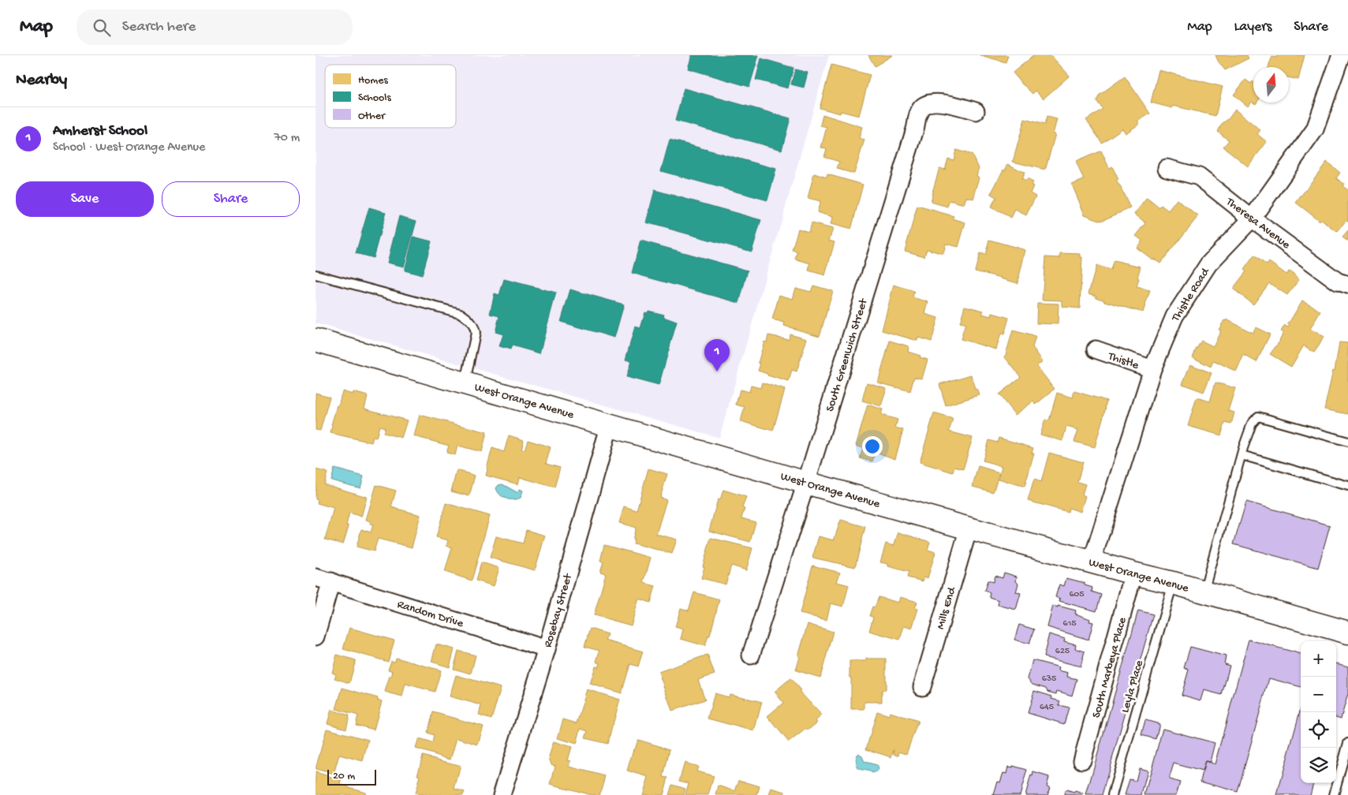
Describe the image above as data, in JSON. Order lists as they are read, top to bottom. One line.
{"streets":{"street":["Theresa Avenue","Thistle Road","South Greenwich Street","Thistle","West Orange Avenue","Mills End","Rosebay Street","Random Drive","South Marbeya Place"],"lane":["Leyla Place"]},"crossings":[["Theresa Avenue","Thistle Road"],["Thistle Road","Thistle"],["Thistle Road","West Orange Avenue"],["South Greenwich Street","West Orange Avenue"],["West Orange Avenue","Mills End"],["West Orange Avenue","Rosebay Street"],["West Orange Avenue","South Marbeya Place"],["West Orange Avenue","Leyla Place"],["Rosebay Street","Random Drive"]],"house_numbers":["605","615","625","635","645"],"legend":["Homes","Schools","Other"],"scale_bar":"20 m","north":"top","page":{"header":"Map","search":"Search here","nav":["Map","Layers","Share"],"heading":"Nearby","list":[{"mark":"1","name":"Amherst School","note":"School · West Orange Avenue","value":"70 m"}],"buttons":["Save","Share"],"pins":"1","map_buttons":["+","−"],"scale":"20 m"}}
